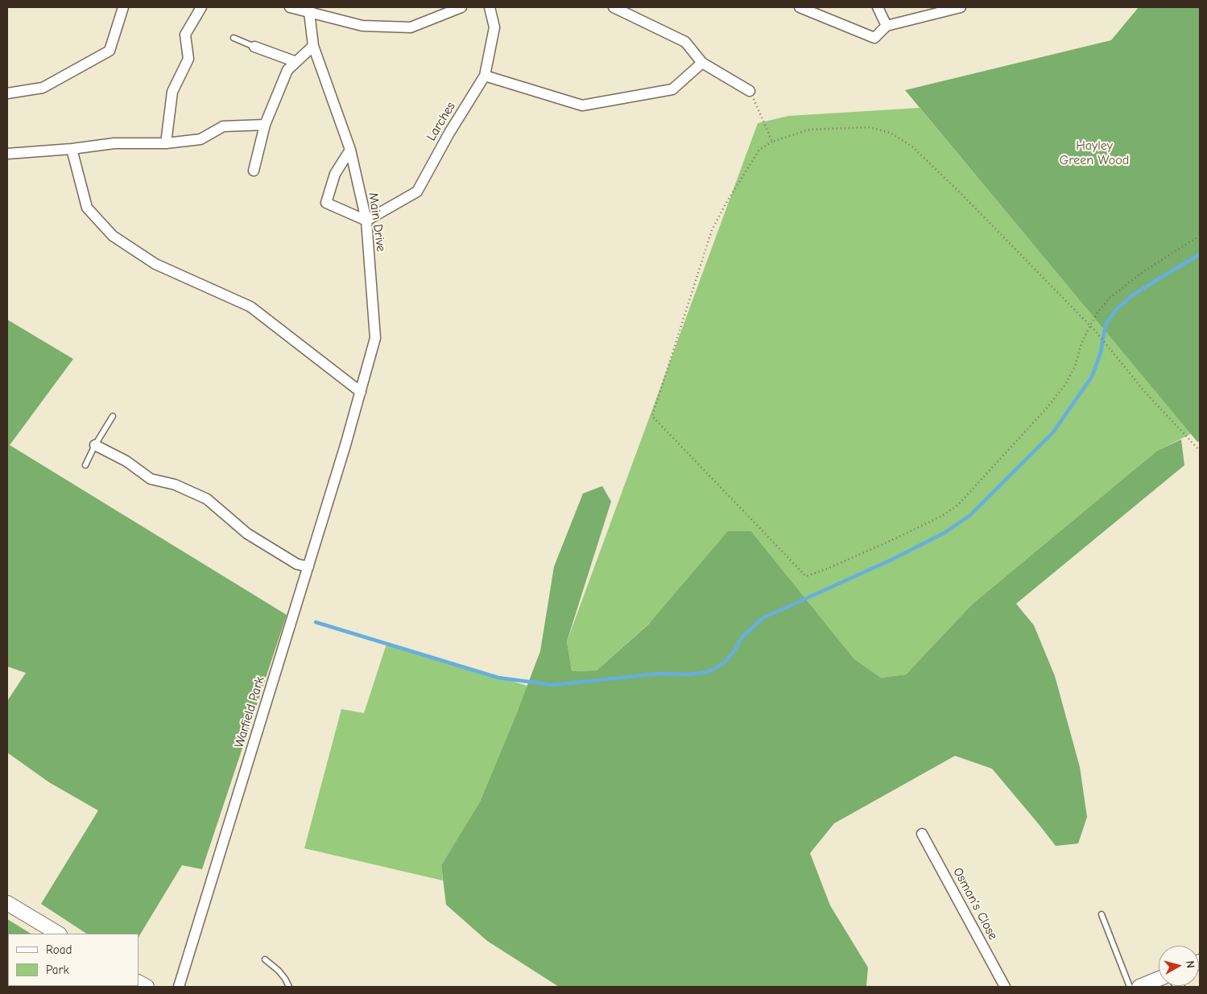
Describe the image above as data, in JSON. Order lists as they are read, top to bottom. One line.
{"streets":{"street":["Larches","Main Drive","Warfield Park","Osman's Close"]},"crossings":[["Larches","Main Drive"],["Main Drive","Warfield Park"]],"parks":["Hayley Green Wood"],"legend":["Road","Park"],"north":"right"}
